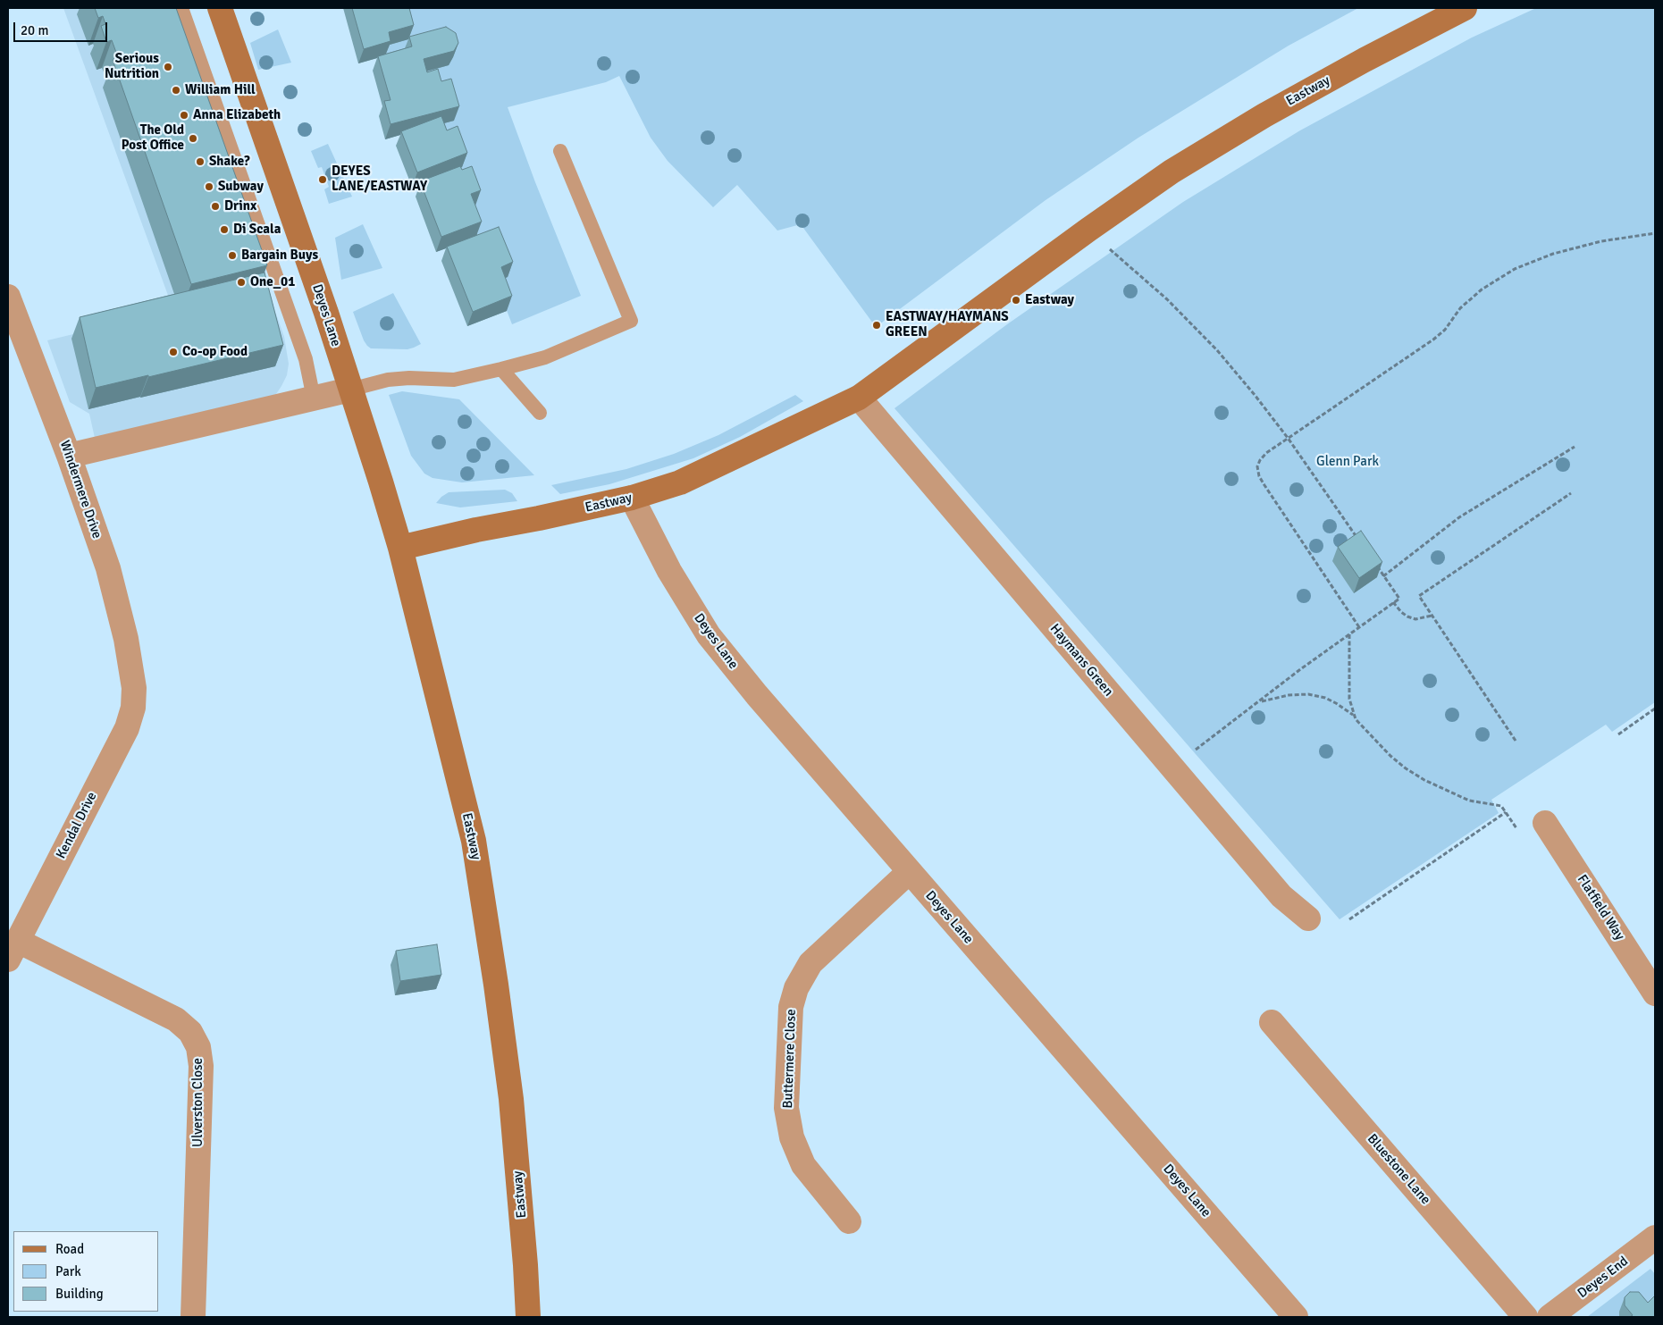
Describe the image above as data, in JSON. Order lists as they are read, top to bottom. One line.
{"streets":{"street":["Eastway","Deyes Lane","Windermere Drive","Haymans Green","Kendal Drive","Flatfield Way","Buttermere Close","Ulverston Close","Bluestone Lane","Deyes End"]},"crossings":[["Eastway","Deyes Lane"],["Eastway","Haymans Green"],["Deyes Lane","Buttermere Close"],["Windermere Drive","Kendal Drive"],["Kendal Drive","Ulverston Close"]],"parks":["Glenn Park"],"places":["Serious Nutrition","William Hill","Anna Elizabeth","The Old Post Office","Shake?","DEYES LANE/EASTWAY","Subway","Drinx","Di Scala","Bargain Buys","One_01","Eastway","EASTWAY/HAYMANS GREEN","Co-op Food"],"legend":["Road","Park","Building"],"scale_bar":"20 m"}
